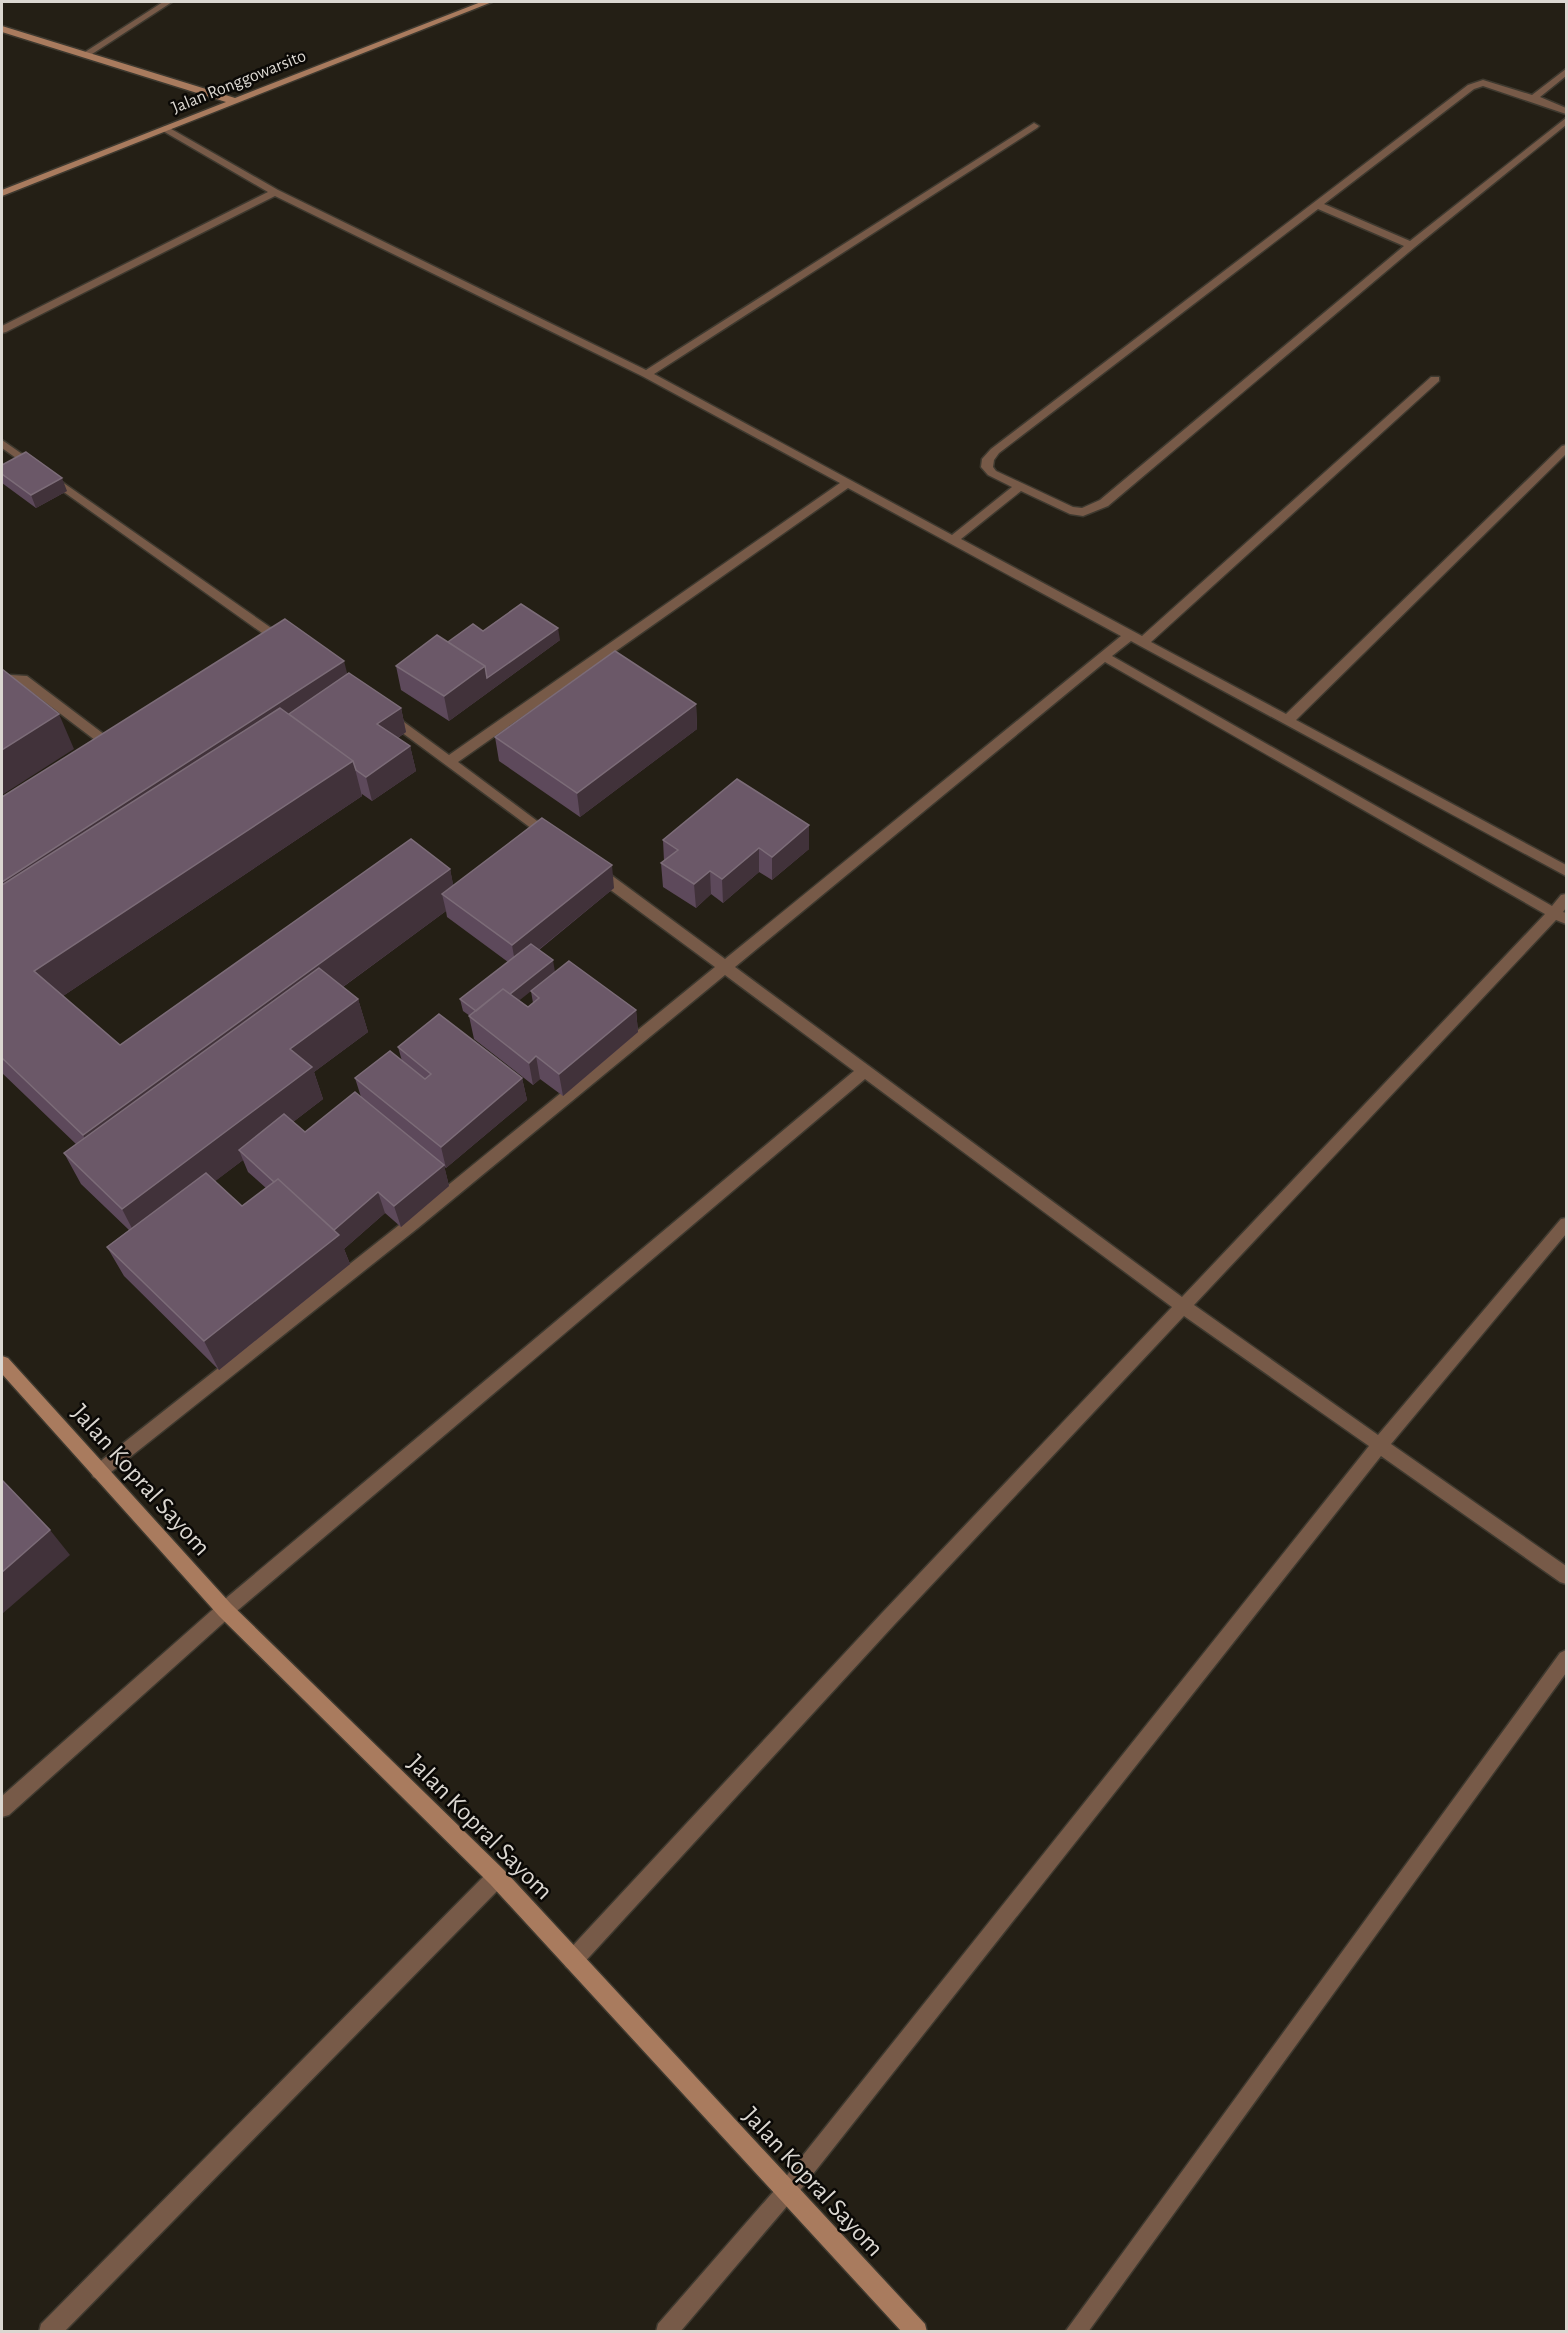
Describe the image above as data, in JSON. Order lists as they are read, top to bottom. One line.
{"streets":{"street":["Jalan Ronggowarsito","Jalan Kopral Sayom"]}}
